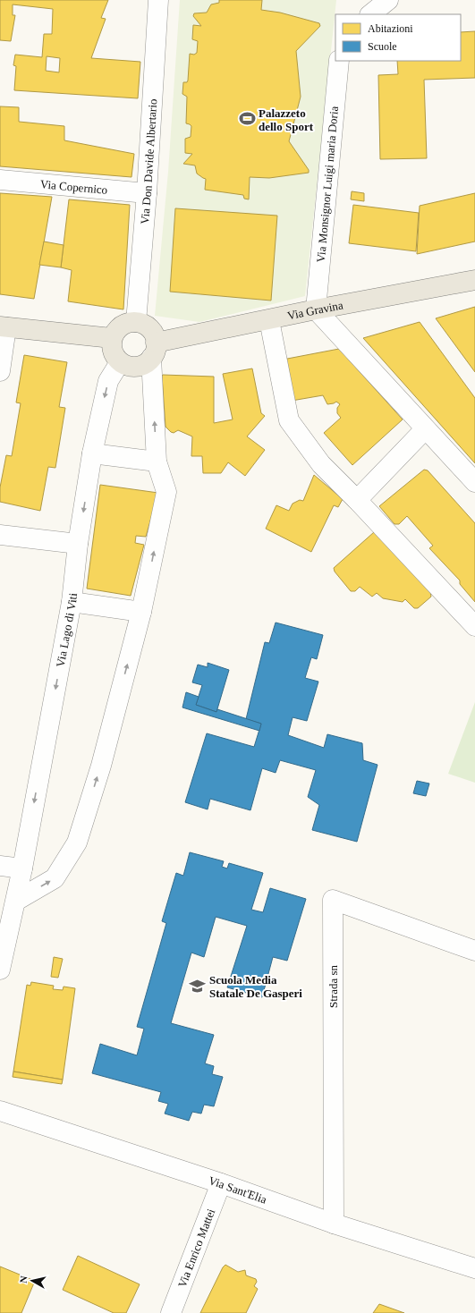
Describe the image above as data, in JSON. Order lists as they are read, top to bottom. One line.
{"streets":{"main road":["Via Gravina"],"street":["Via Don Davide Albertario","Via Monsignor Luigi maria Doria","Via Copernico","Via Lago di Viti","Strada sn","Via Sant'Elia","Via Enrico Mattei"]},"crossings":[["Via Don Davide Albertario","Via Copernico"],["Via Don Davide Albertario","Via Gravina"],["Via Don Davide Albertario","Via Lago di Viti"],["Via Monsignor Luigi maria Doria","Via Gravina"],["Via Gravina","Via Lago di Viti"],["Strada sn","Via Sant'Elia"],["Via Sant'Elia","Via Enrico Mattei"]],"places":{"sports":["Palazzeto dello Sport"],"school or university":["Scuola Media Statale De Gasperi"]},"legend":["Abitazioni","Scuole"],"north":"left"}
